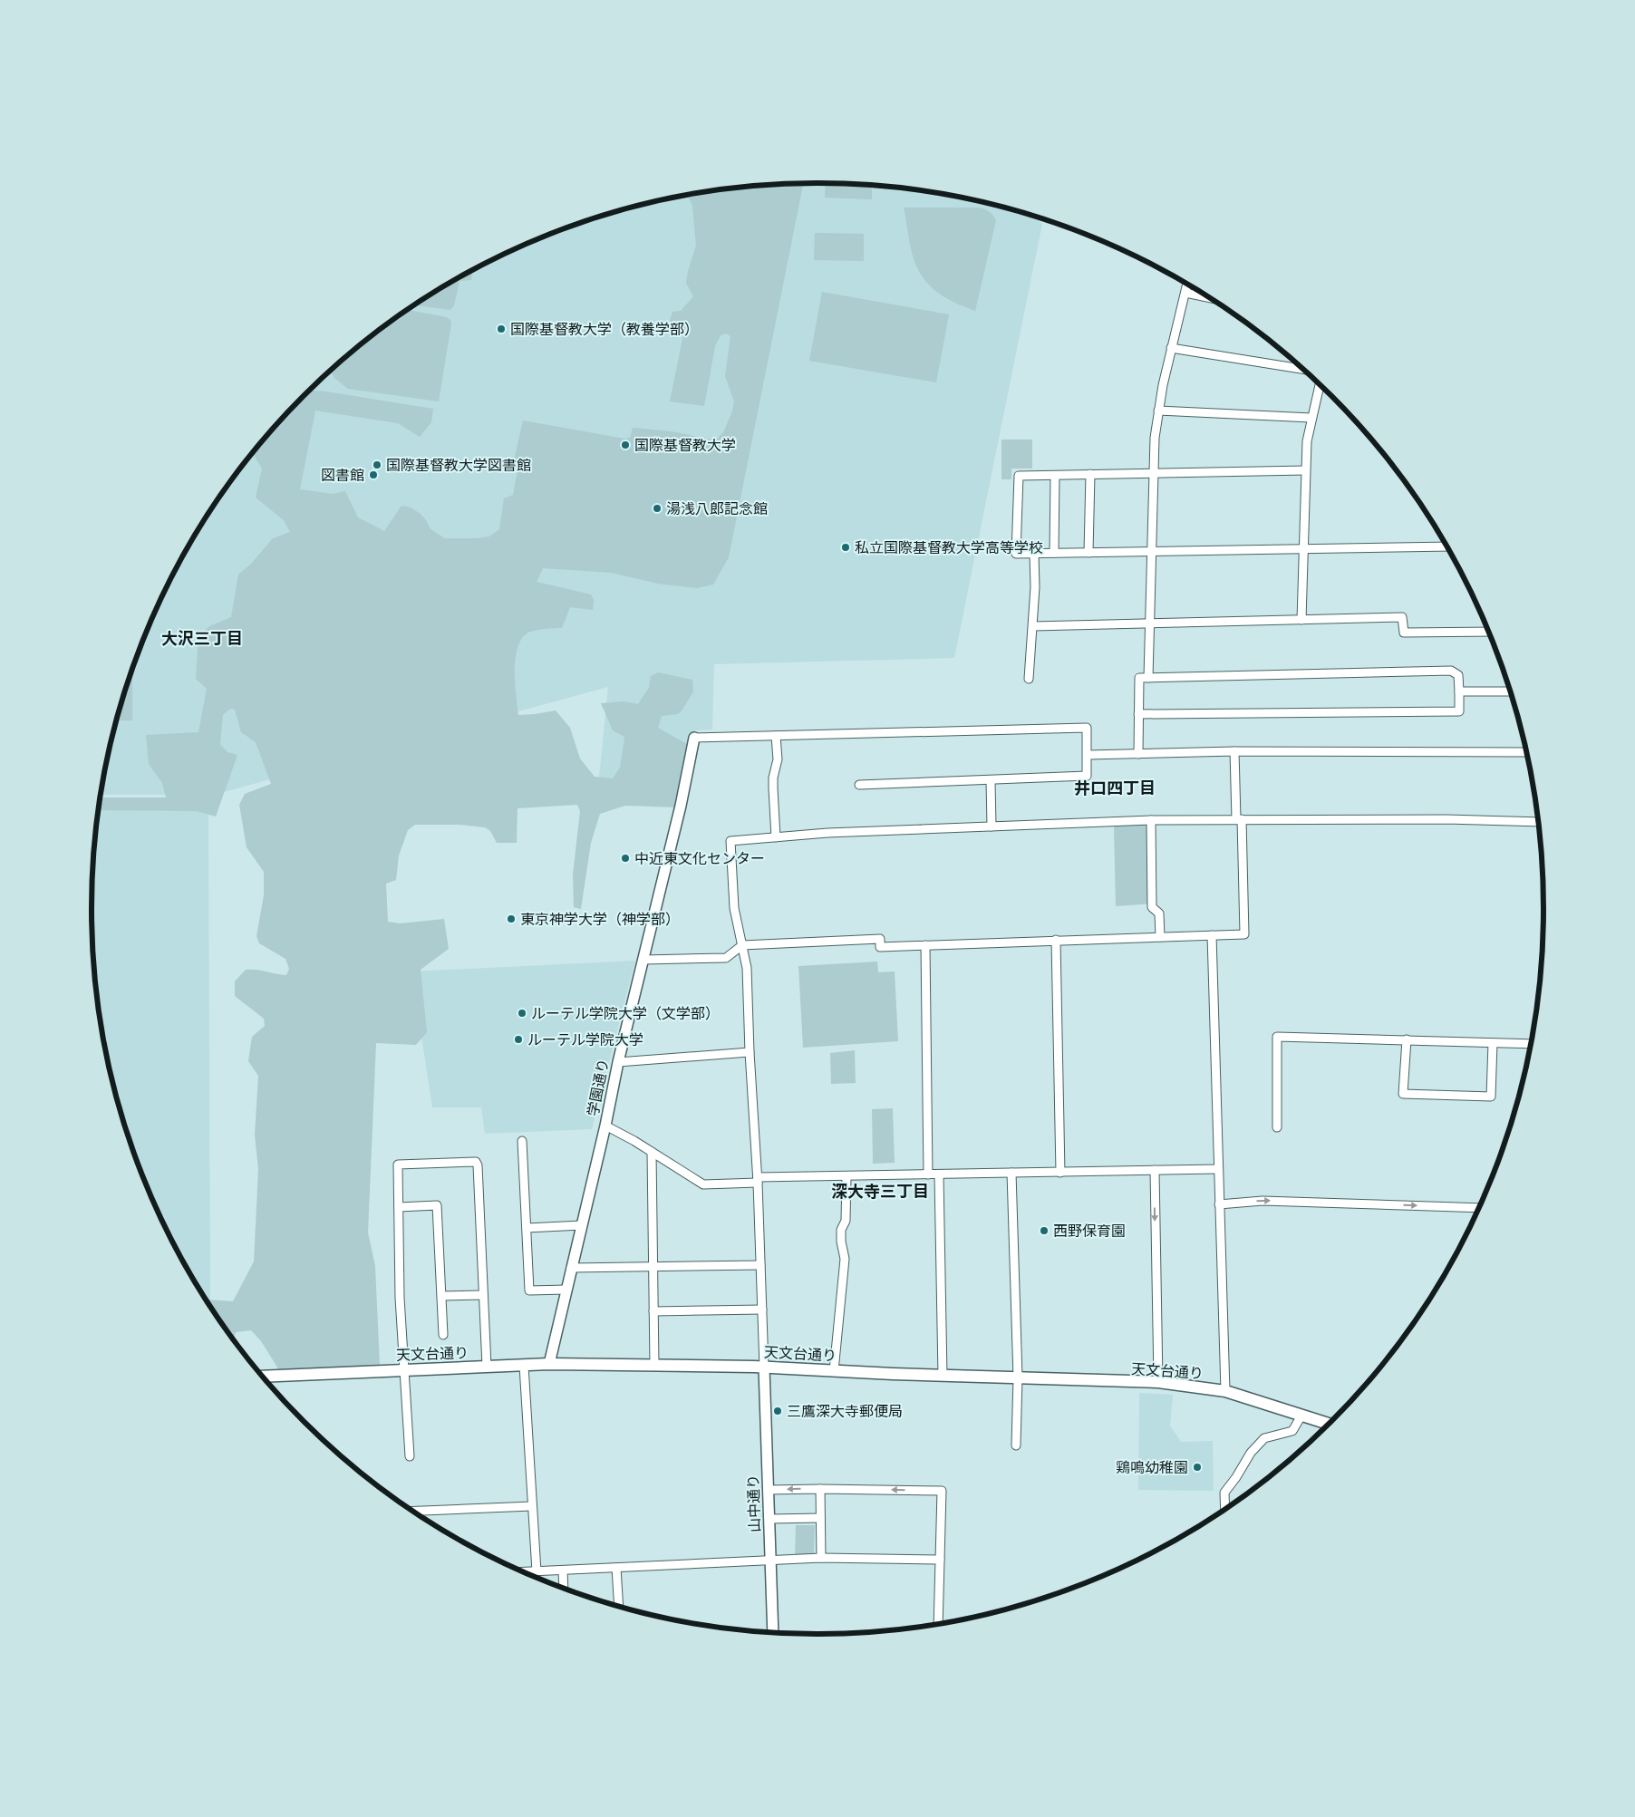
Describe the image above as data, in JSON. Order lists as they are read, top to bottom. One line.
{"streets":{"main road":["天文台通り"],"street":["学園通り","山中通り"]},"crossings":[["学園通り","天文台通り"],["天文台通り","山中通り"]],"districts":["大沢三丁目","井口四丁目","深大寺三丁目"],"places":["国際基督教大学（教養学部）","国際基督教大学","国際基督教大学図書館","図書館","湯浅八郎記念館","私立国際基督教大学高等学校","中近東文化センター","東京神学大学（神学部）","ルーテル学院大学（文学部）","ルーテル学院大学","西野保育園","三鷹深大寺郵便局","鶏鳴幼稚園"]}
